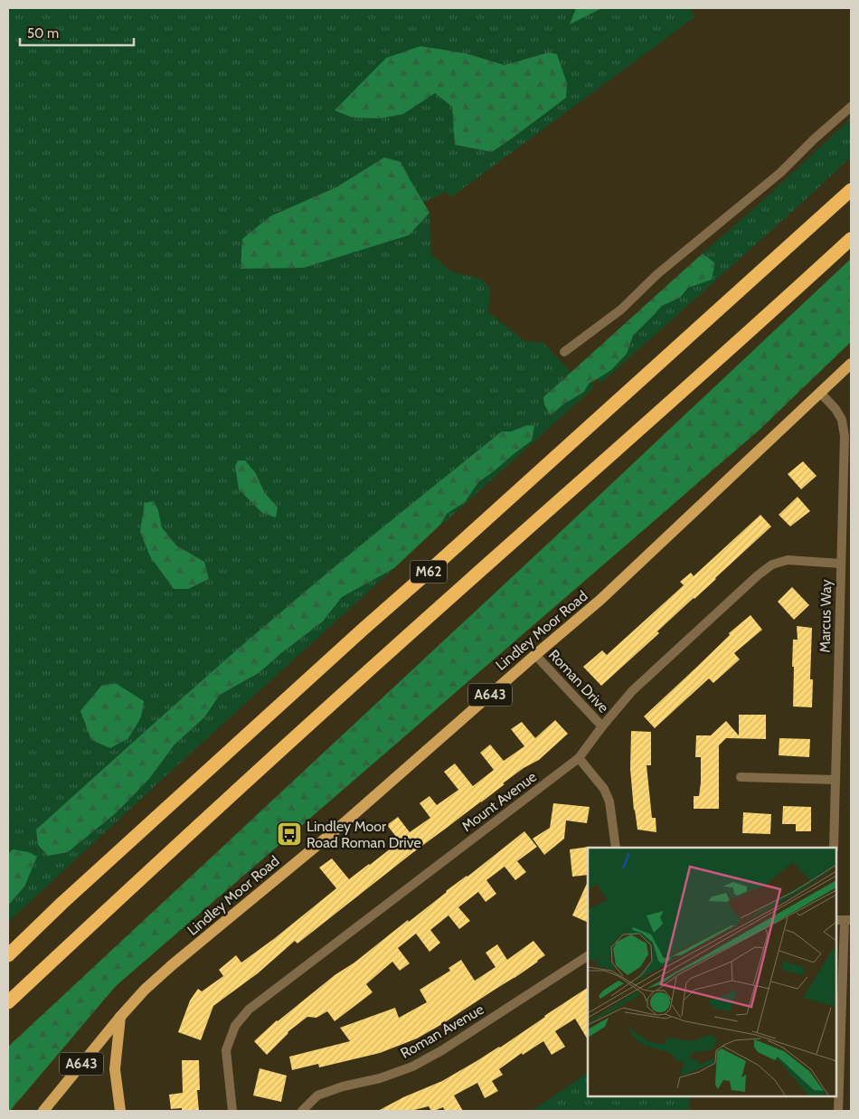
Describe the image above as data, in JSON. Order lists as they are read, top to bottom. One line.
{"streets":{"highway":["M62"],"main road":["Lindley Moor Road","A643"],"street":["Marcus Way","Roman Drive","Mount Avenue","Roman Avenue"]},"crossings":[["Marcus Way","Lindley Moor Road"],["Marcus Way","Mount Avenue"],["Lindley Moor Road","Roman Drive"],["Lindley Moor Road","A643"],["Roman Drive","Mount Avenue"]],"places":{"bus stop":["Lindley Moor Road Roman Drive"]},"scale_bar":"50 m"}
